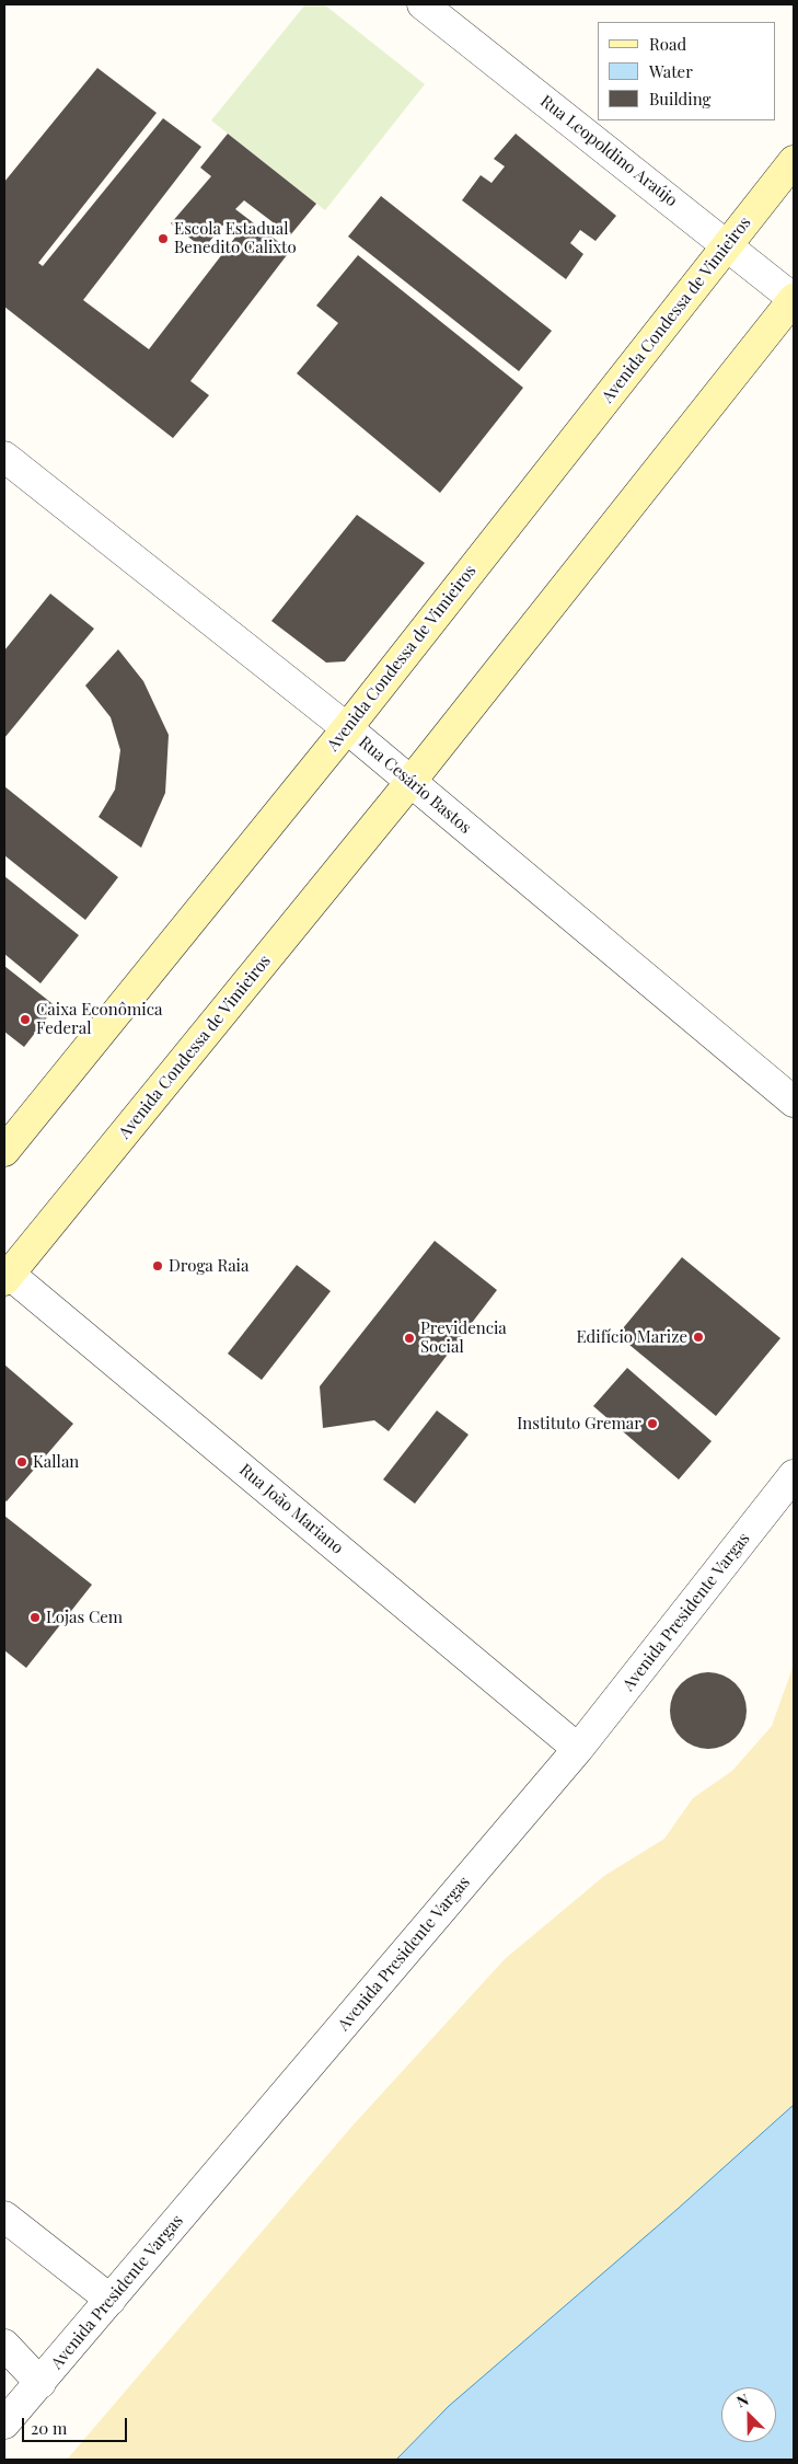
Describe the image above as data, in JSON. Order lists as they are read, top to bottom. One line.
{"streets":{"main road":["Avenida Condessa de Vimieiros"],"street":["Rua Leopoldino Araújo","Rua Cesário Bastos","Rua João Mariano","Avenida Presidente Vargas"]},"crossings":[["Rua Leopoldino Araújo","Avenida Condessa de Vimieiros"],["Avenida Condessa de Vimieiros","Rua Cesário Bastos"],["Avenida Condessa de Vimieiros","Rua João Mariano"],["Rua João Mariano","Avenida Presidente Vargas"]],"places":["Escola Estadual Benedito Calixto","Caixa Econômica Federal","Droga Raia","Edifício Marize","Previdencia Social","Instituto Gremar","Kallan","Lojas Cem"],"legend":["Road","Water","Building"],"scale_bar":"20 m","north":"top left"}
